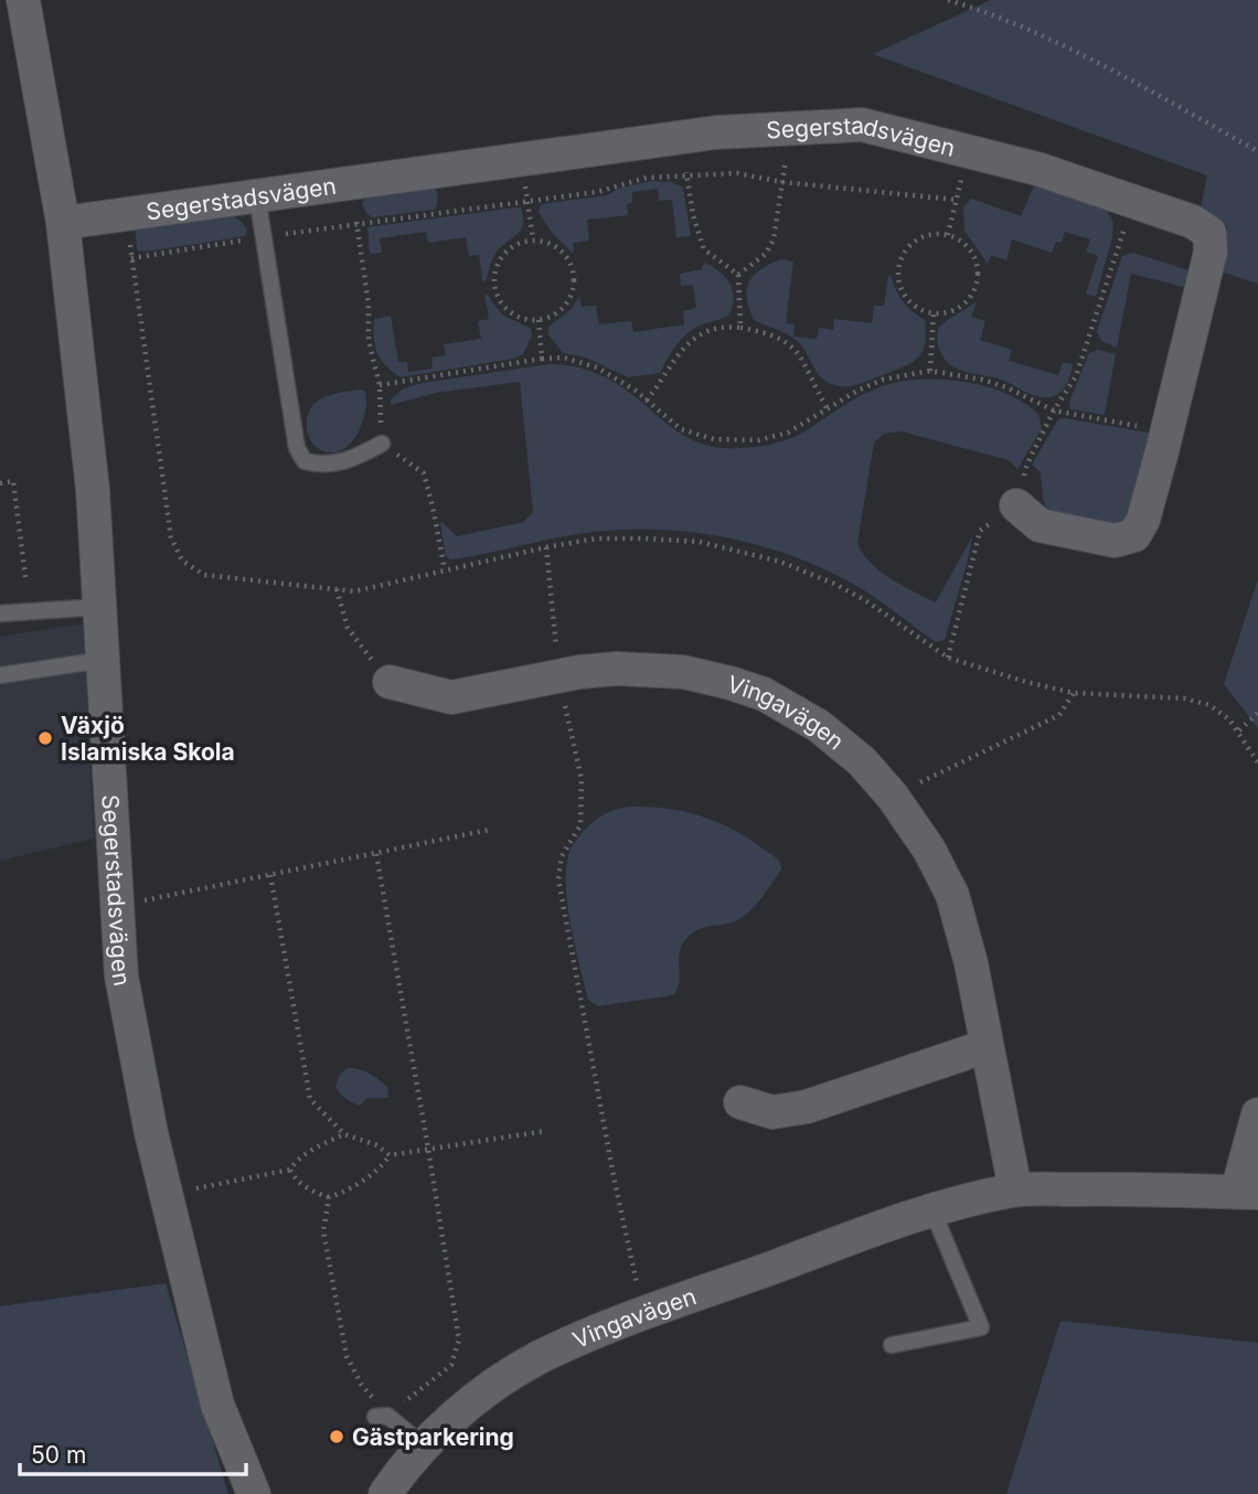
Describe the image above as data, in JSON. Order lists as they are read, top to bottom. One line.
{"streets":{"street":["Segerstadsvägen","Vingavägen"]},"places":["Växjö Islamiska Skola","Gästparkering"],"scale_bar":"50 m"}
